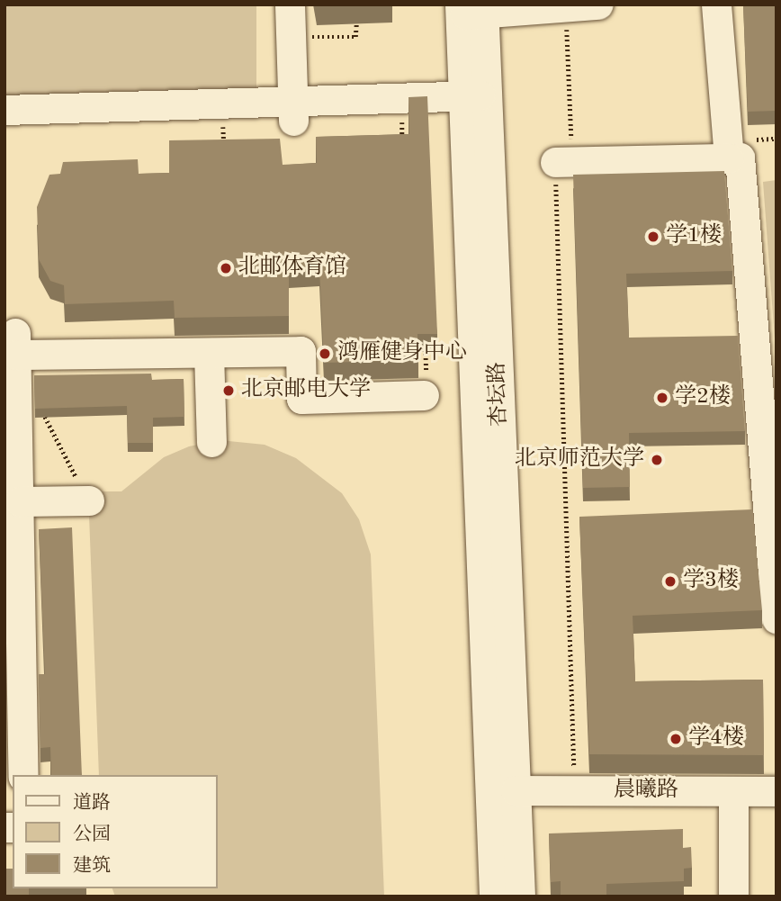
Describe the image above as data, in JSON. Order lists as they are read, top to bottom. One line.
{"streets":{"street":["杏坛路","晨曦路"]},"crossings":[["杏坛路","晨曦路"]],"places":["学1楼","北邮体育馆","鸿雁健身中心","北京邮电大学","学2楼","北京师范大学","学3楼","学4楼"],"legend":["道路","公园","建筑"]}
